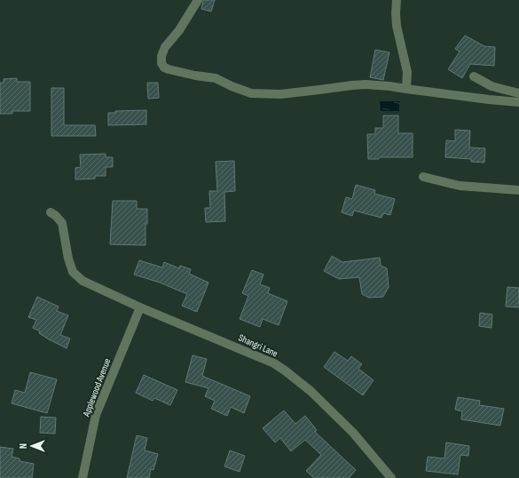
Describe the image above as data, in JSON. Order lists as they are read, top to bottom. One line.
{"streets":{"street":["Shangri Lane","Applewood Avenue"]},"crossings":[["Shangri Lane","Applewood Avenue"]],"north":"left"}
